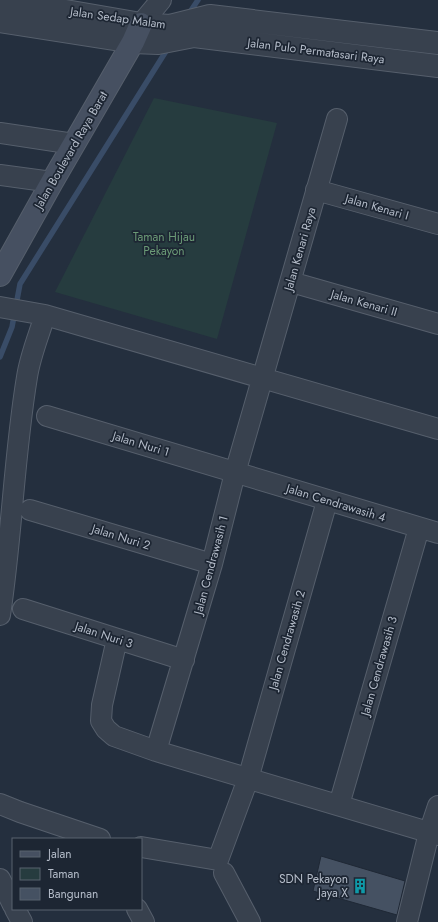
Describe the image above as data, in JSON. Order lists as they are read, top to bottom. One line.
{"streets":{"main road":["Jalan Boulevard Raya Barat"],"street":["Jalan Sedap Malam","Jalan Pulo Permatasari Raya","Jalan Kenari I","Jalan Kenari Raya","Jalan Kenari II","Jalan Nuri 1","Jalan Cendrawasih 4","Jalan Nuri 2","Jalan Cendrawasih 1","Jalan Nuri 3","Jalan Cendrawasih 2","Jalan Cendrawasih 3"]},"crossings":[["Jalan Sedap Malam","Jalan Pulo Permatasari Raya"],["Jalan Sedap Malam","Jalan Boulevard Raya Barat"],["Jalan Kenari I","Jalan Kenari Raya"],["Jalan Kenari Raya","Jalan Kenari II"],["Jalan Kenari Raya","Jalan Cendrawasih 1"],["Jalan Nuri 1","Jalan Cendrawasih 4"],["Jalan Nuri 1","Jalan Cendrawasih 1"],["Jalan Cendrawasih 4","Jalan Cendrawasih 1"],["Jalan Cendrawasih 4","Jalan Cendrawasih 2"],["Jalan Cendrawasih 4","Jalan Cendrawasih 3"],["Jalan Nuri 2","Jalan Cendrawasih 1"],["Jalan Cendrawasih 1","Jalan Nuri 3"]],"parks":["Taman Hijau Pekayon"],"places":{"building":["SDN Pekayon Jaya X"]},"legend":["Jalan","Taman","Bangunan"]}
